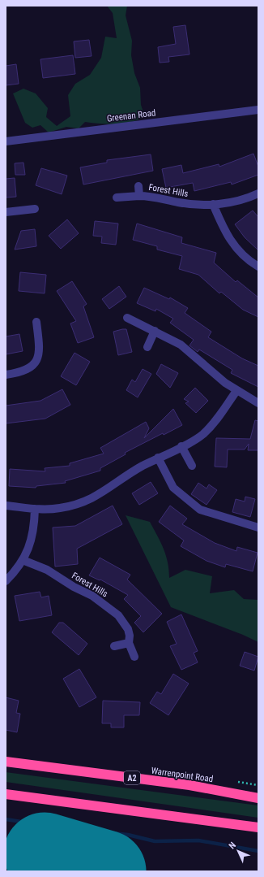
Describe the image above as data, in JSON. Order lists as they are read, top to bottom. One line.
{"streets":{"highway":["Warrenpoint Road","A2"],"street":["Greenan Road","Forest Hills"]},"north":"top left"}
